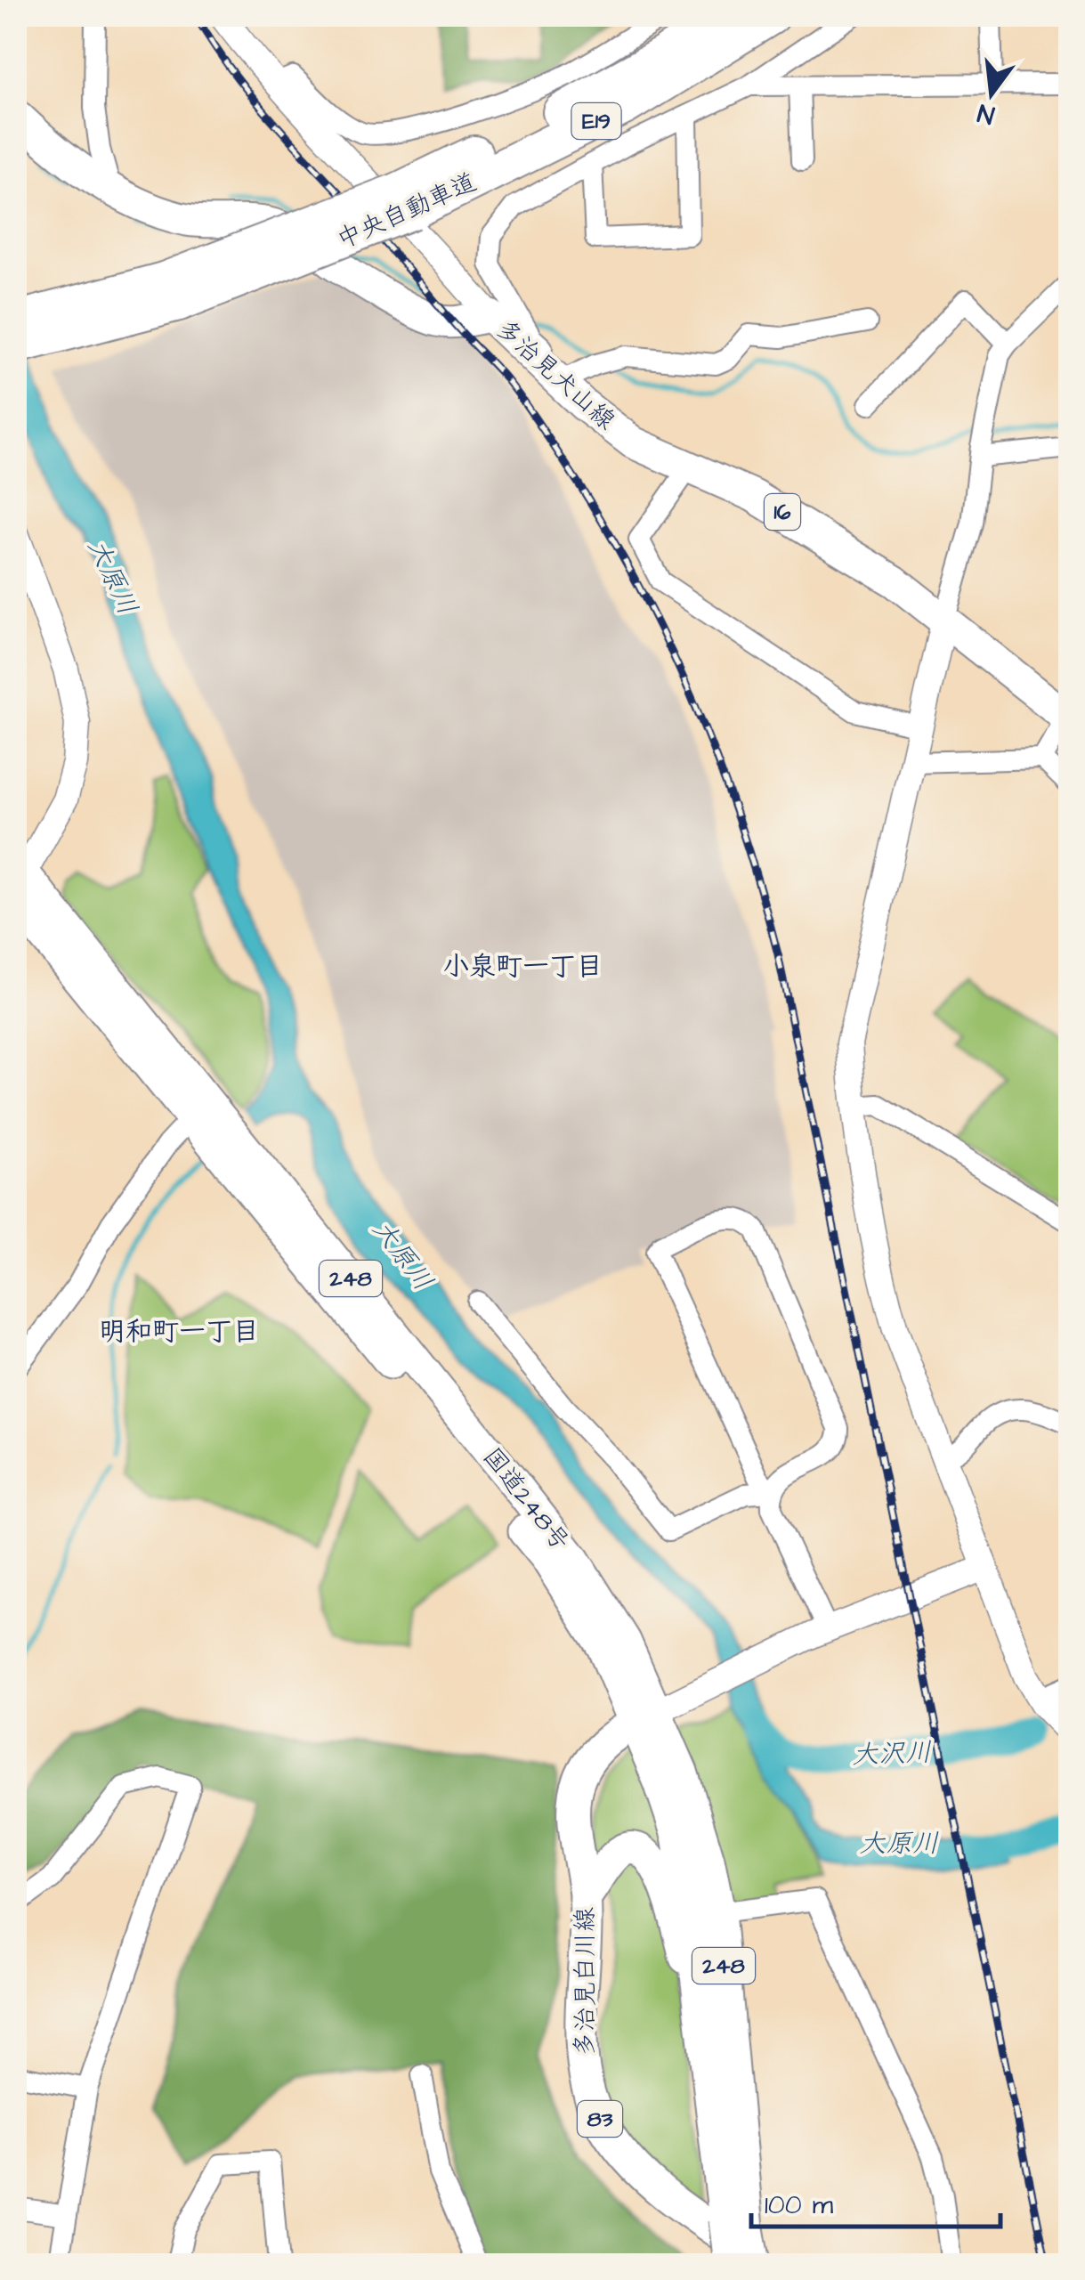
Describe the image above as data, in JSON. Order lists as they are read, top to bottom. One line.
{"streets":{"highway":["E19","中央自動車道"],"main road":["多治見犬山線","16","248","国道248号","多治見白川線","83"]},"crossings":[["国道248号","多治見白川線"]],"districts":["小泉町一丁目","明和町一丁目"],"water":["大原川","大沢川"],"scale_bar":"100 m","north":"bottom"}
